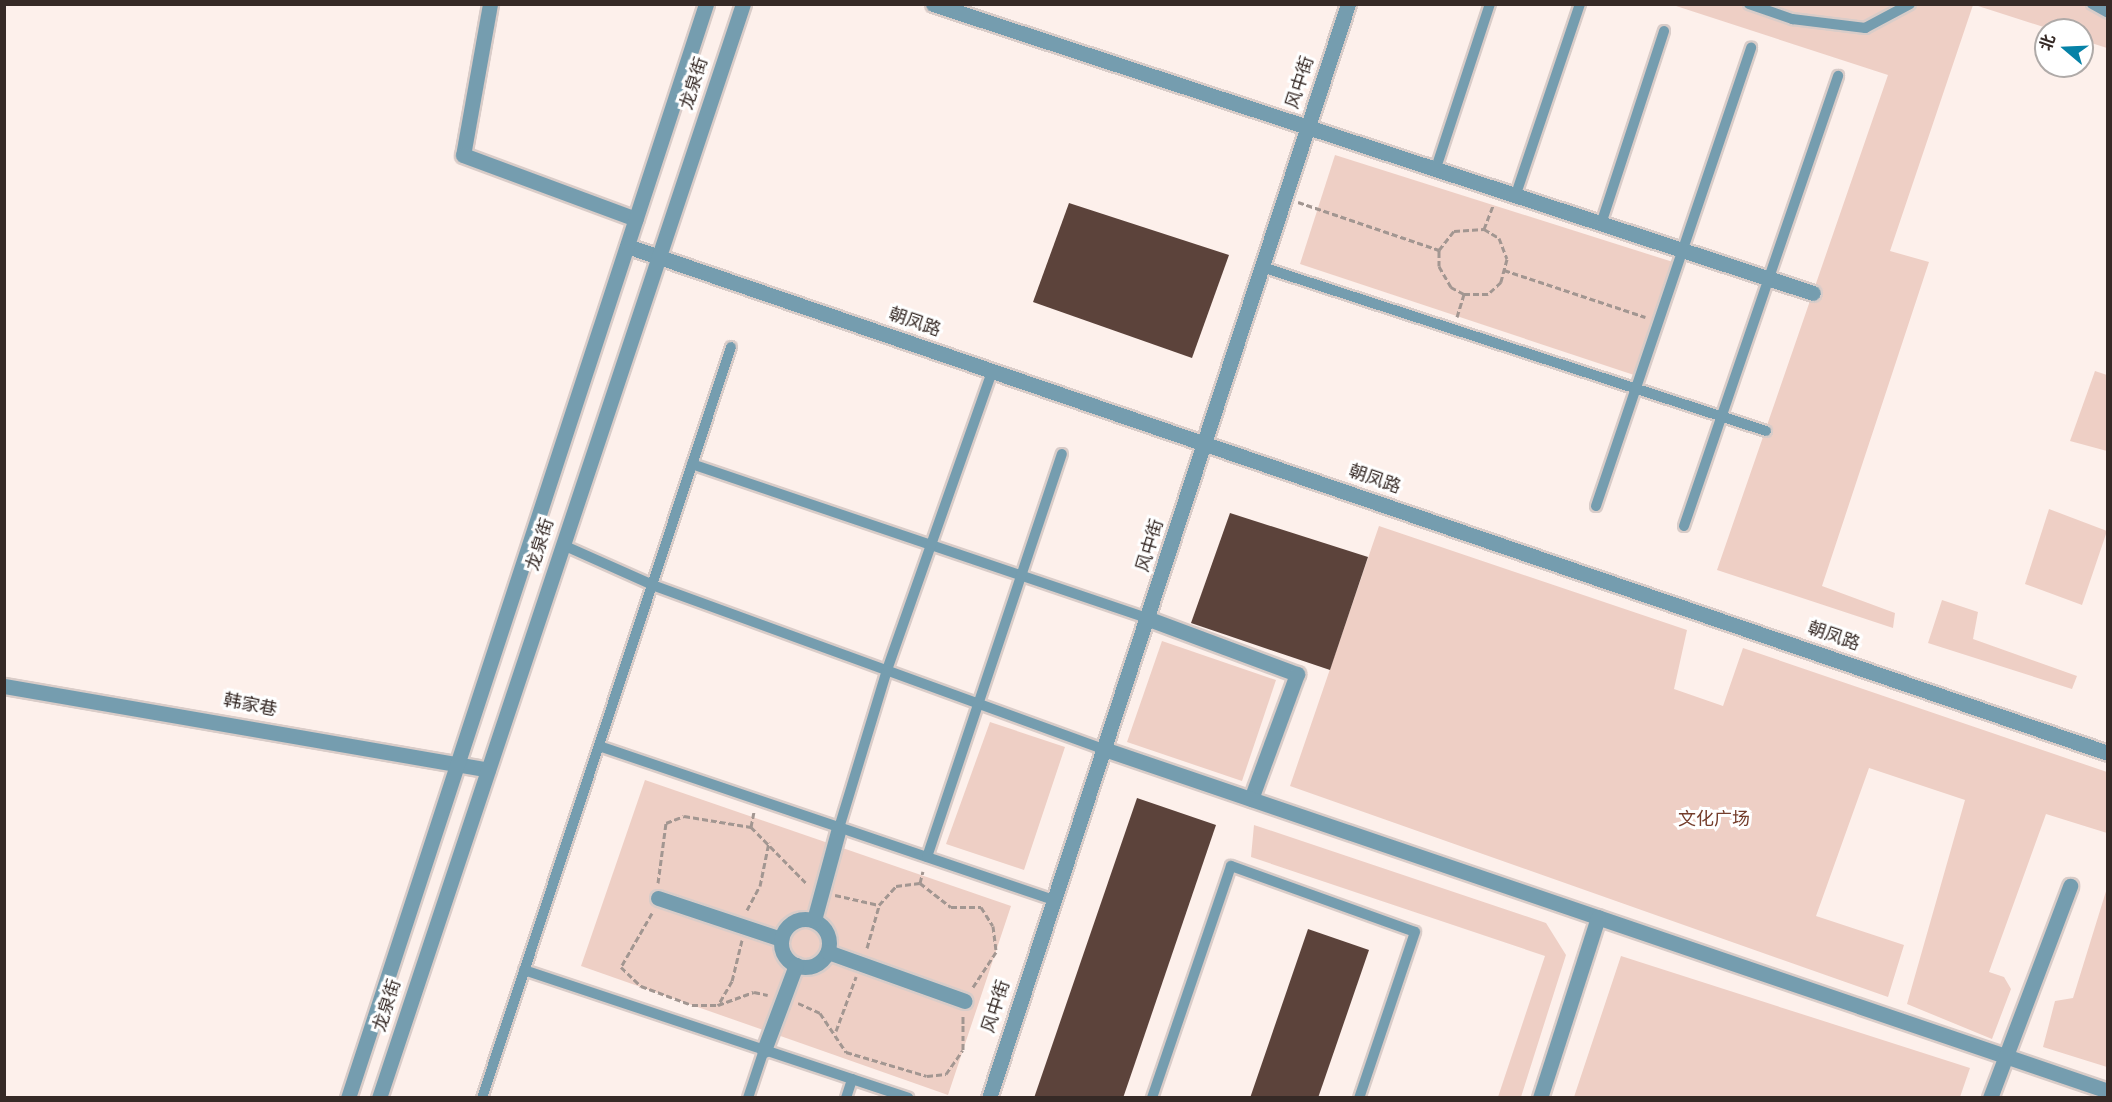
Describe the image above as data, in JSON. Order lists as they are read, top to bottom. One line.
{"streets":{"street":["风中街","龙泉街","朝凤路","韩家巷"]},"crossings":[["风中街","朝凤路"],["龙泉街","朝凤路"],["龙泉街","韩家巷"]],"parks":["文化广场"],"north":"left"}
